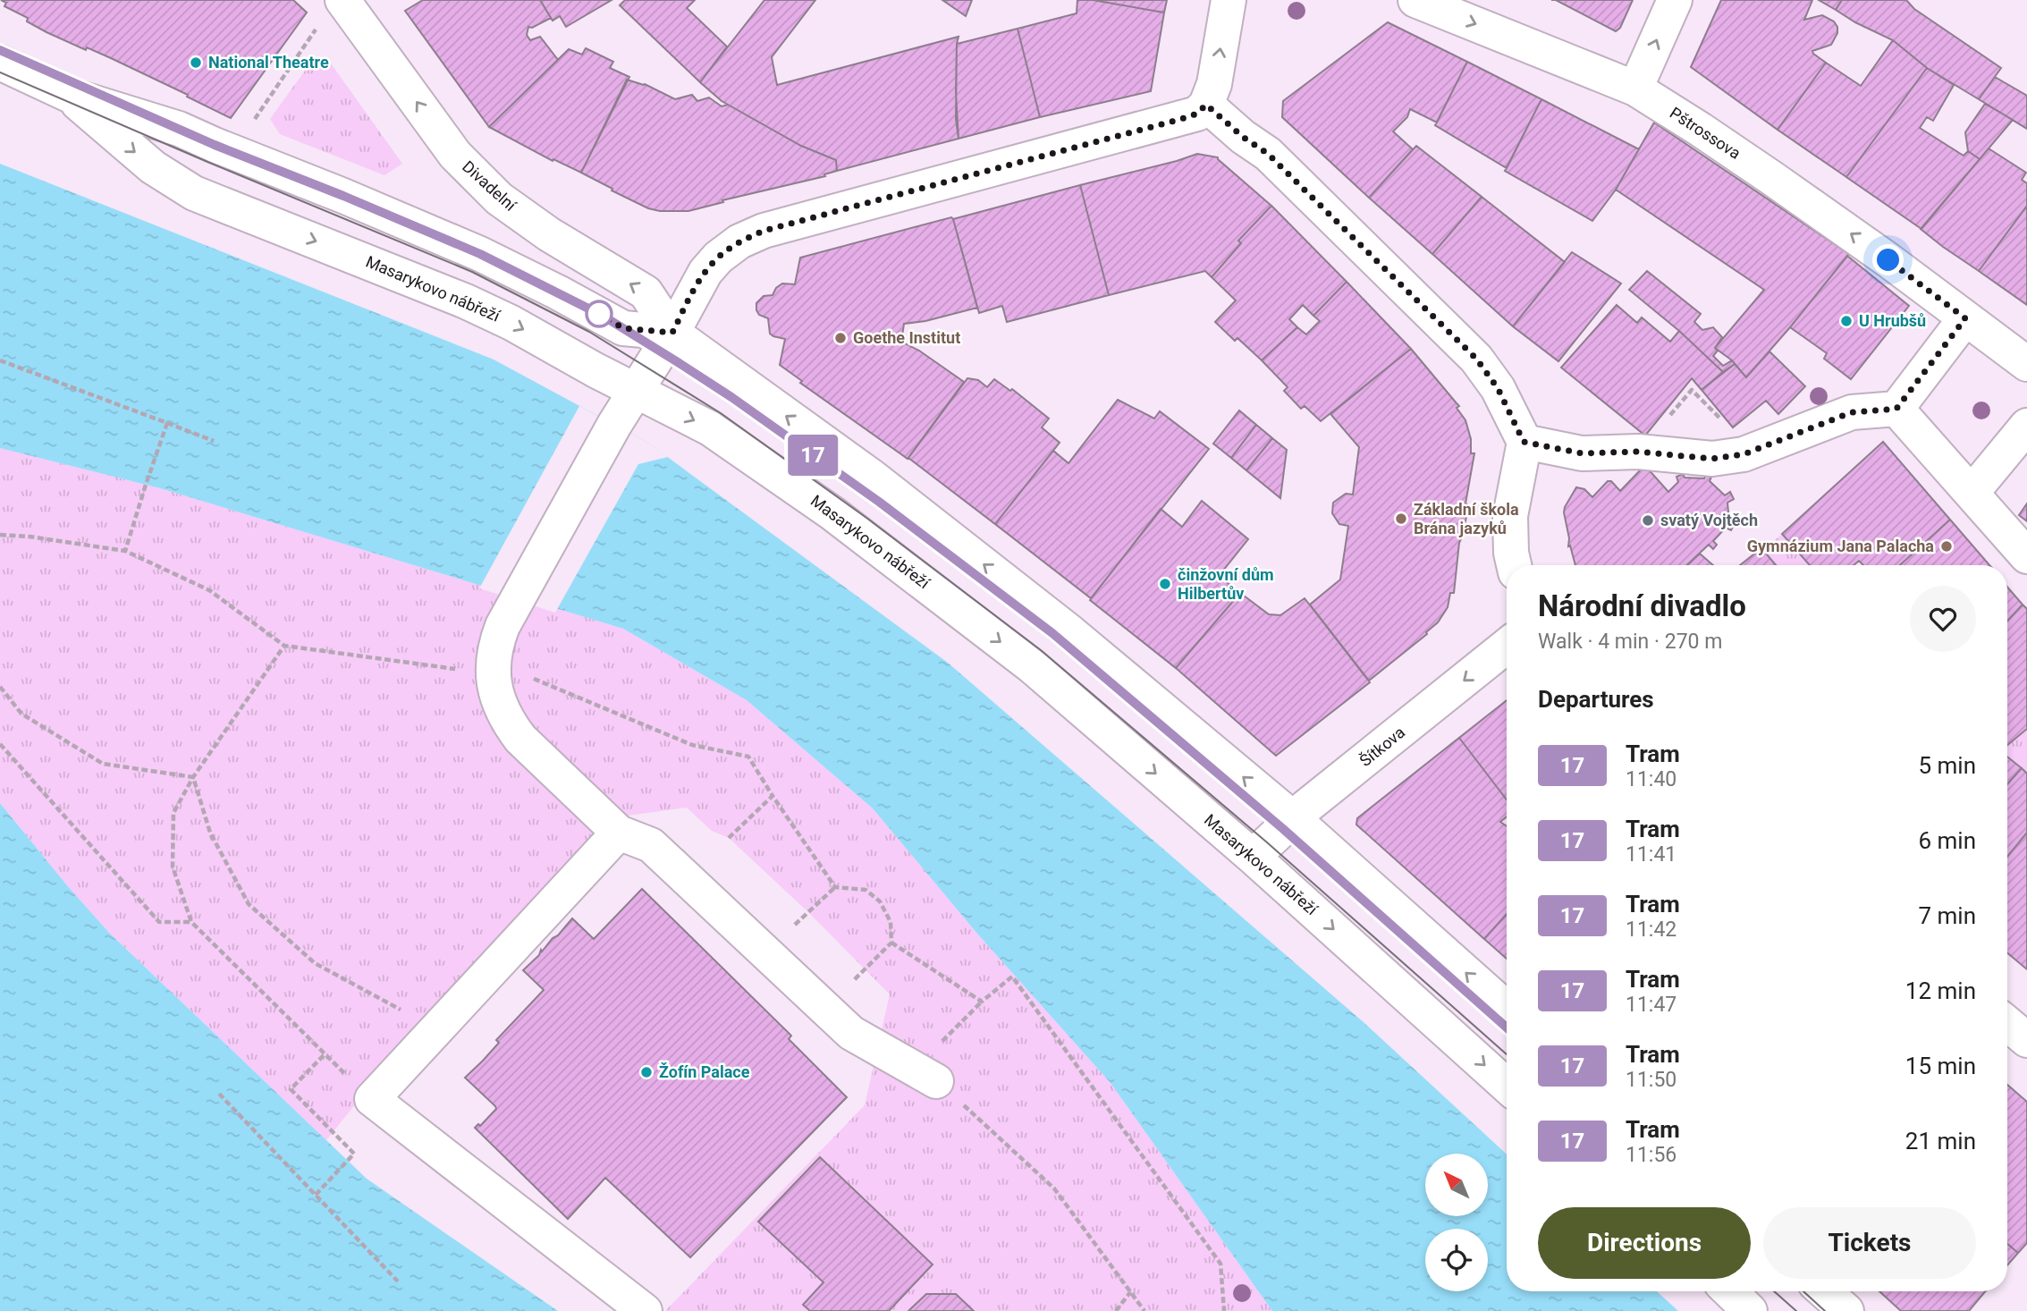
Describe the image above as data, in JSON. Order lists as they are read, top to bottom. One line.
{"streets":{"street":["Pštrossova","Divadelní","Masarykovo nábřeží","Šítkova"]},"crossings":[["Divadelní","Masarykovo nábřeží"],["Masarykovo nábřeží","Šítkova"]],"one_way":["Divadelní","Šítkova"],"places":["National Theatre","U Hrubšů","Goethe Institut","Základní škola Brána jazyků","svatý Vojtěch","Gymnázium Jana Palacha","činžovní dům Hilbertův","Žofín Palace"],"lines":["tram line 17"],"north":"top left","page":{"on_map":"17","heading":[["Národní divadlo","Walk · 4 min · 270 m"],"Departures"],"list":[{"mark":"17","name":"Tram","note":"11:40","value":"5 min"},{"mark":"17","name":"Tram","note":"11:41","value":"6 min"},{"mark":"17","name":"Tram","note":"11:42","value":"7 min"},{"mark":"17","name":"Tram","note":"11:47","value":"12 min"},{"mark":"17","name":"Tram","note":"11:50","value":"15 min"},{"mark":"17","name":"Tram","note":"11:56","value":"21 min"}],"buttons":["Directions","Tickets"]}}
